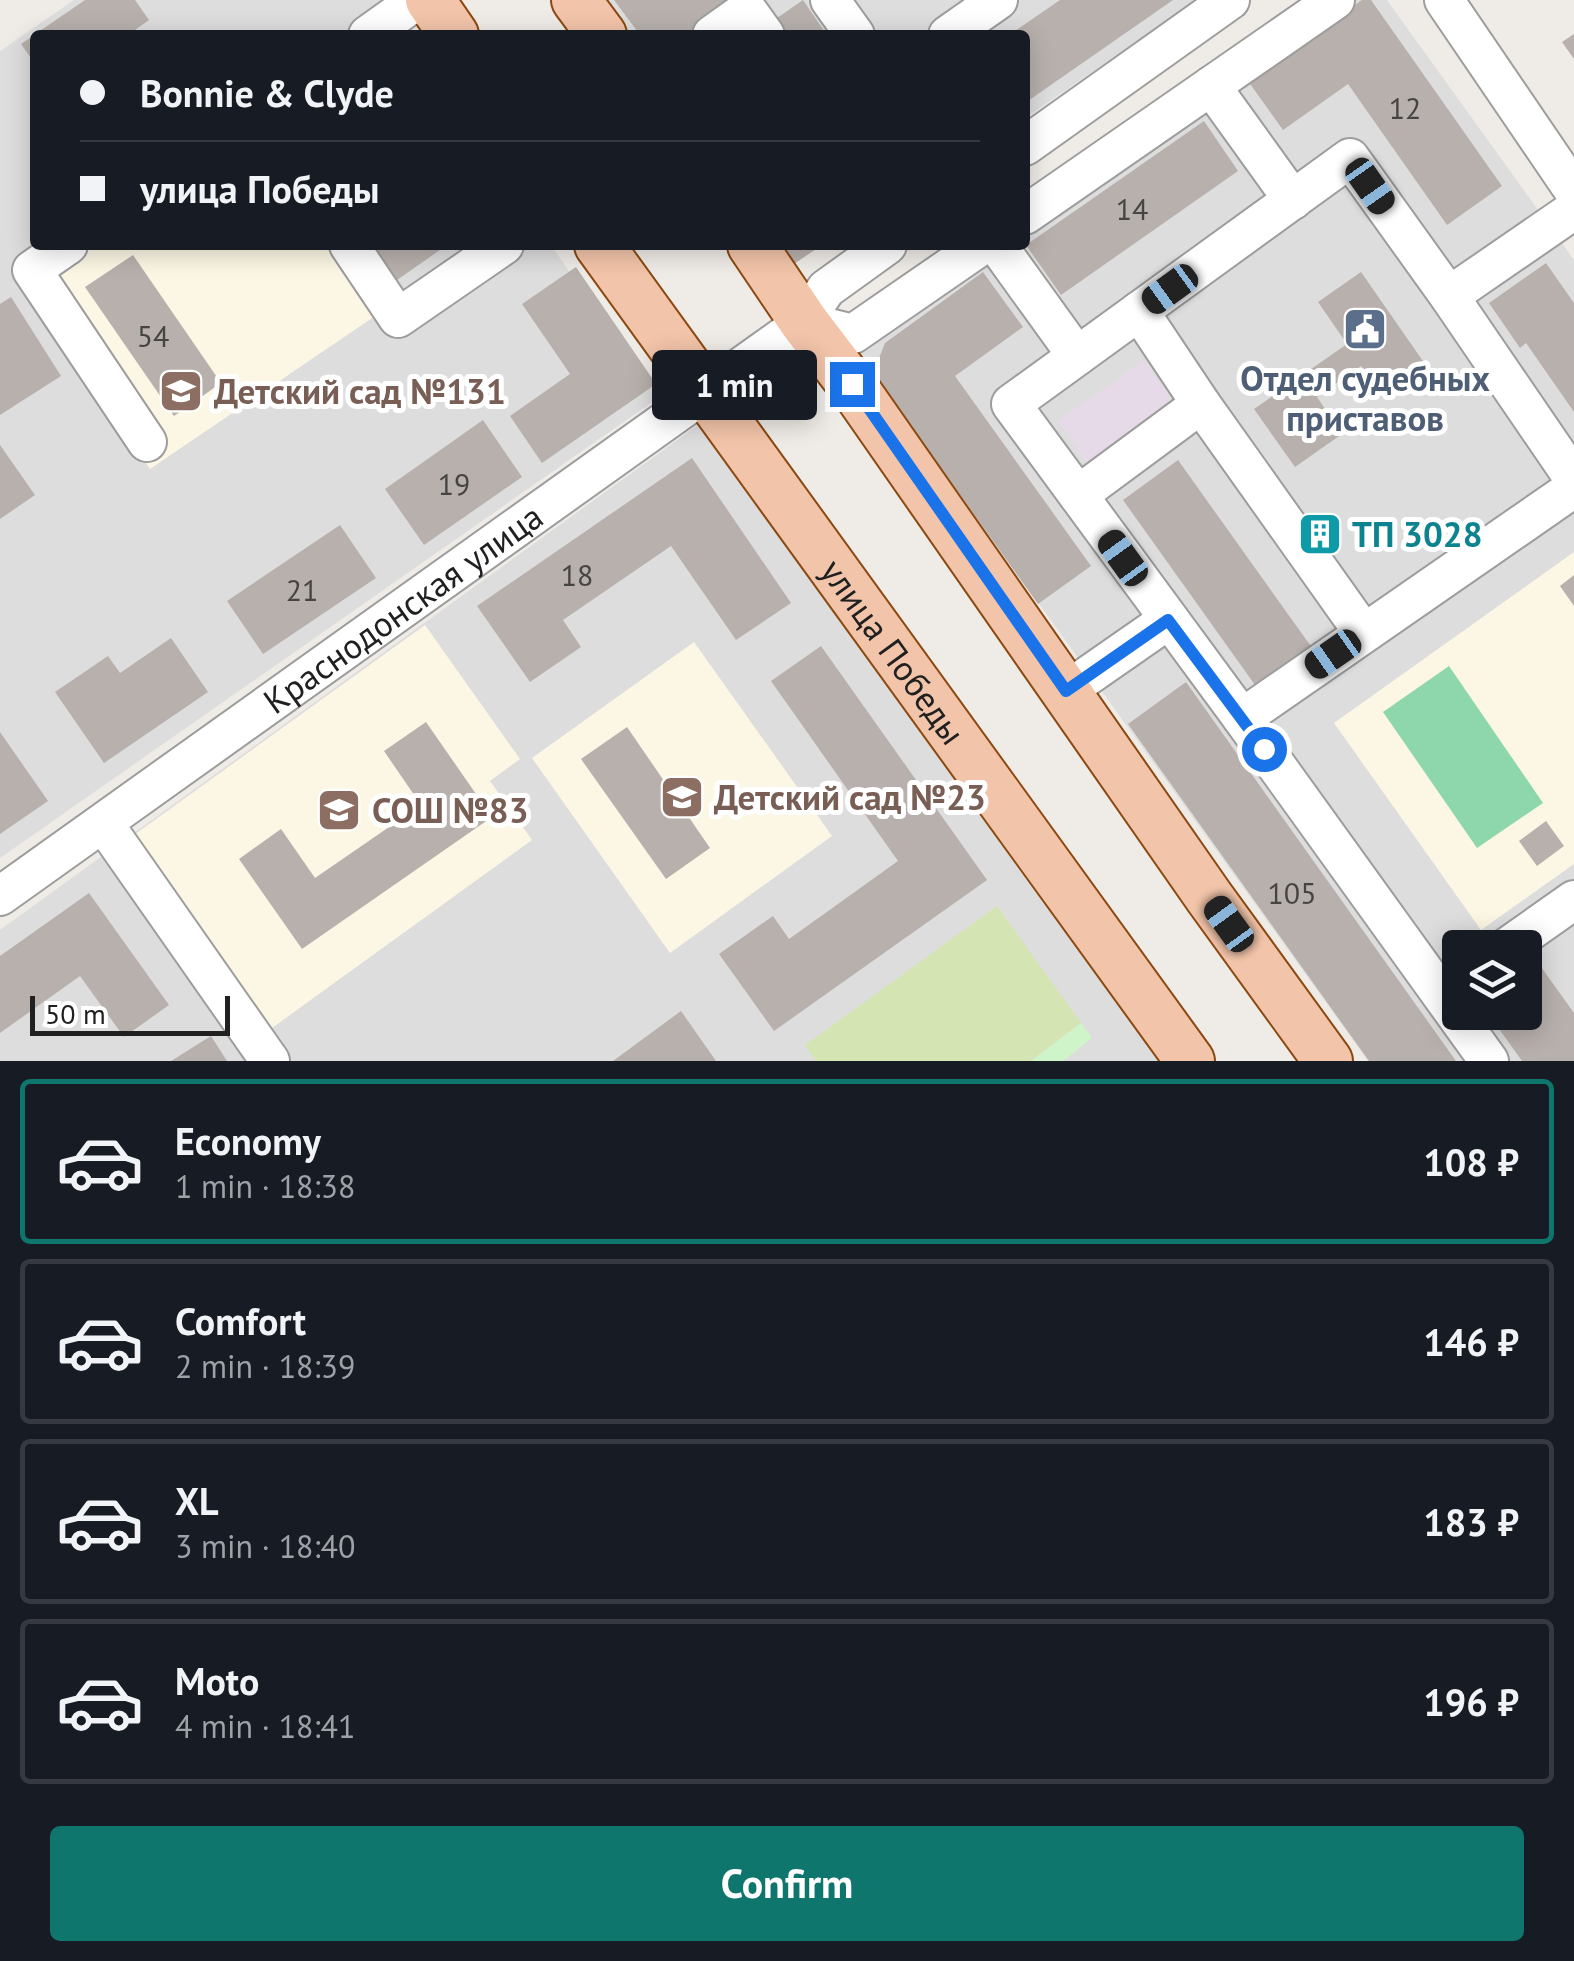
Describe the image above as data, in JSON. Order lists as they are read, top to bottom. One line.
{"streets":{"main road":["улица Победы"],"street":["Краснодонская улица"]},"crossings":[["Краснодонская улица","улица Победы"]],"places":{"public building":["Отдел судебных приставов"],"school or university":["Детский сад №131","Детский сад №23","СОШ №83"],"building":["ТП 3028"]},"house_numbers":["12","14","54","19","18","21","105"],"scale_bar":"50 m","page":{"banner":["Bonnie & Clyde","улица Победы"],"bubble":"1 min","scale":"50 m","list":[{"name":"Economy","note":"1 min · 18:38","value":"108 ₽"},{"name":"Comfort","note":"2 min · 18:39","value":"146 ₽"},{"name":"XL","note":"3 min · 18:40","value":"183 ₽"},{"name":"Moto","note":"4 min · 18:41","value":"196 ₽"}],"buttons":"Confirm"}}
